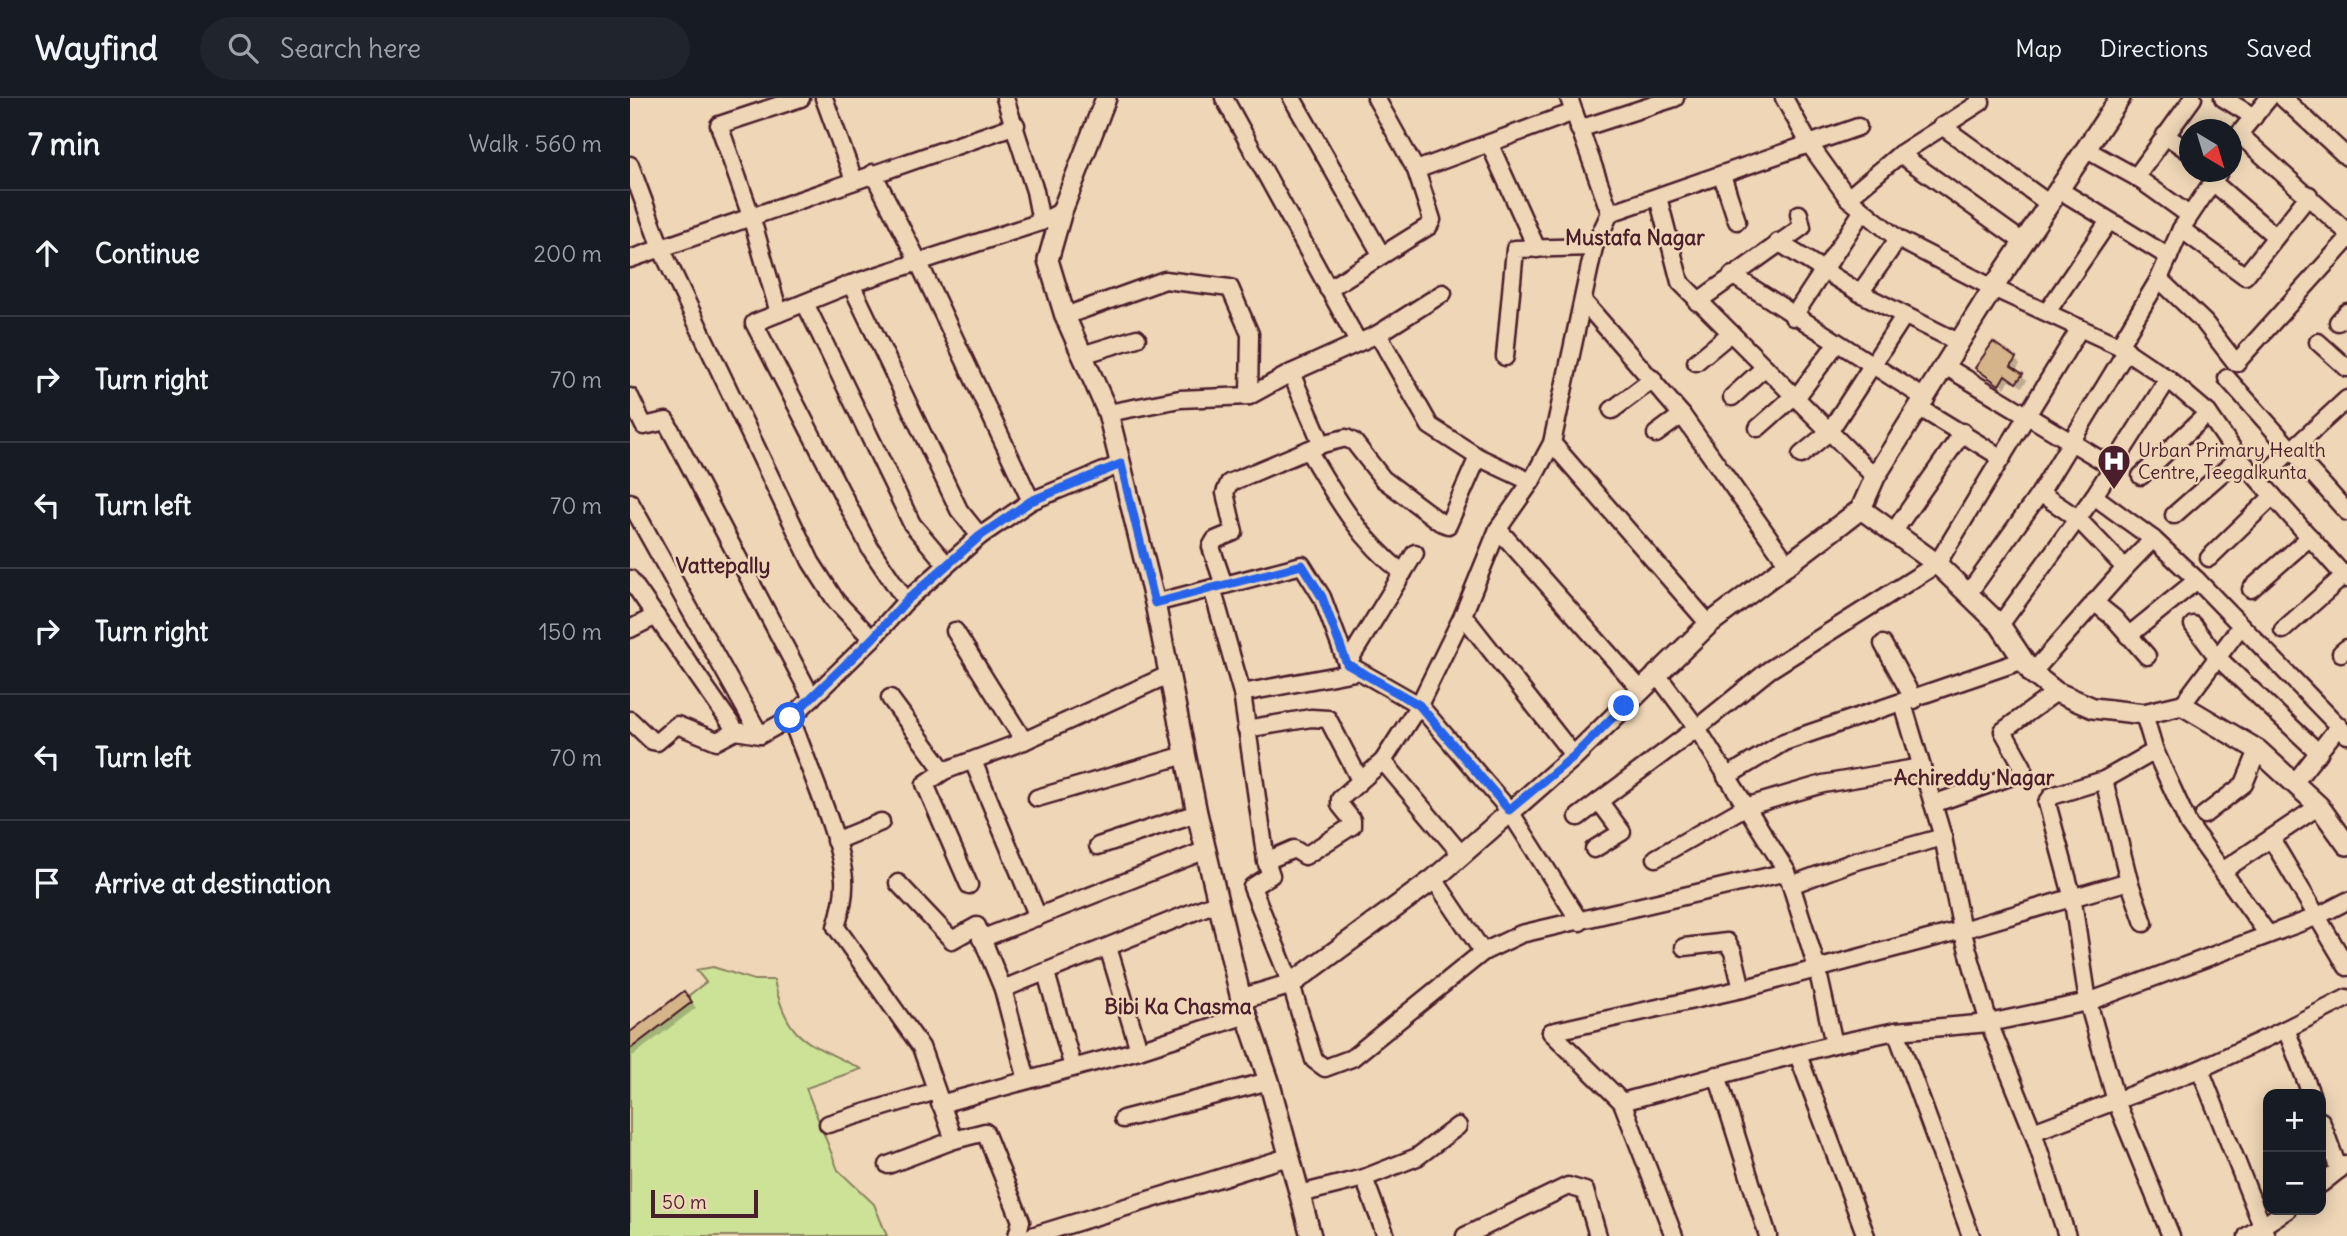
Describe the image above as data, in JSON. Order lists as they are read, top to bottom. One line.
{"districts":["Mustafa Nagar","Vattepally","Achireddy Nagar","Bibi Ka Chasma"],"places":{"hospital":["Urban Primary Health Centre, Teegalkunta"]},"scale_bar":"50 m","north":"bottom right","page":{"header":"Wayfind","search":"Search here","nav":["Map","Directions","Saved"],"heading":["7 min","Walk · 560 m"],"list":[["Continue","200 m"],["Turn right","70 m"],["Turn left","70 m"],["Turn right","150 m"],["Turn left","70 m"],"Arrive at destination"],"map_buttons":["+","−"],"scale":"50 m"}}
